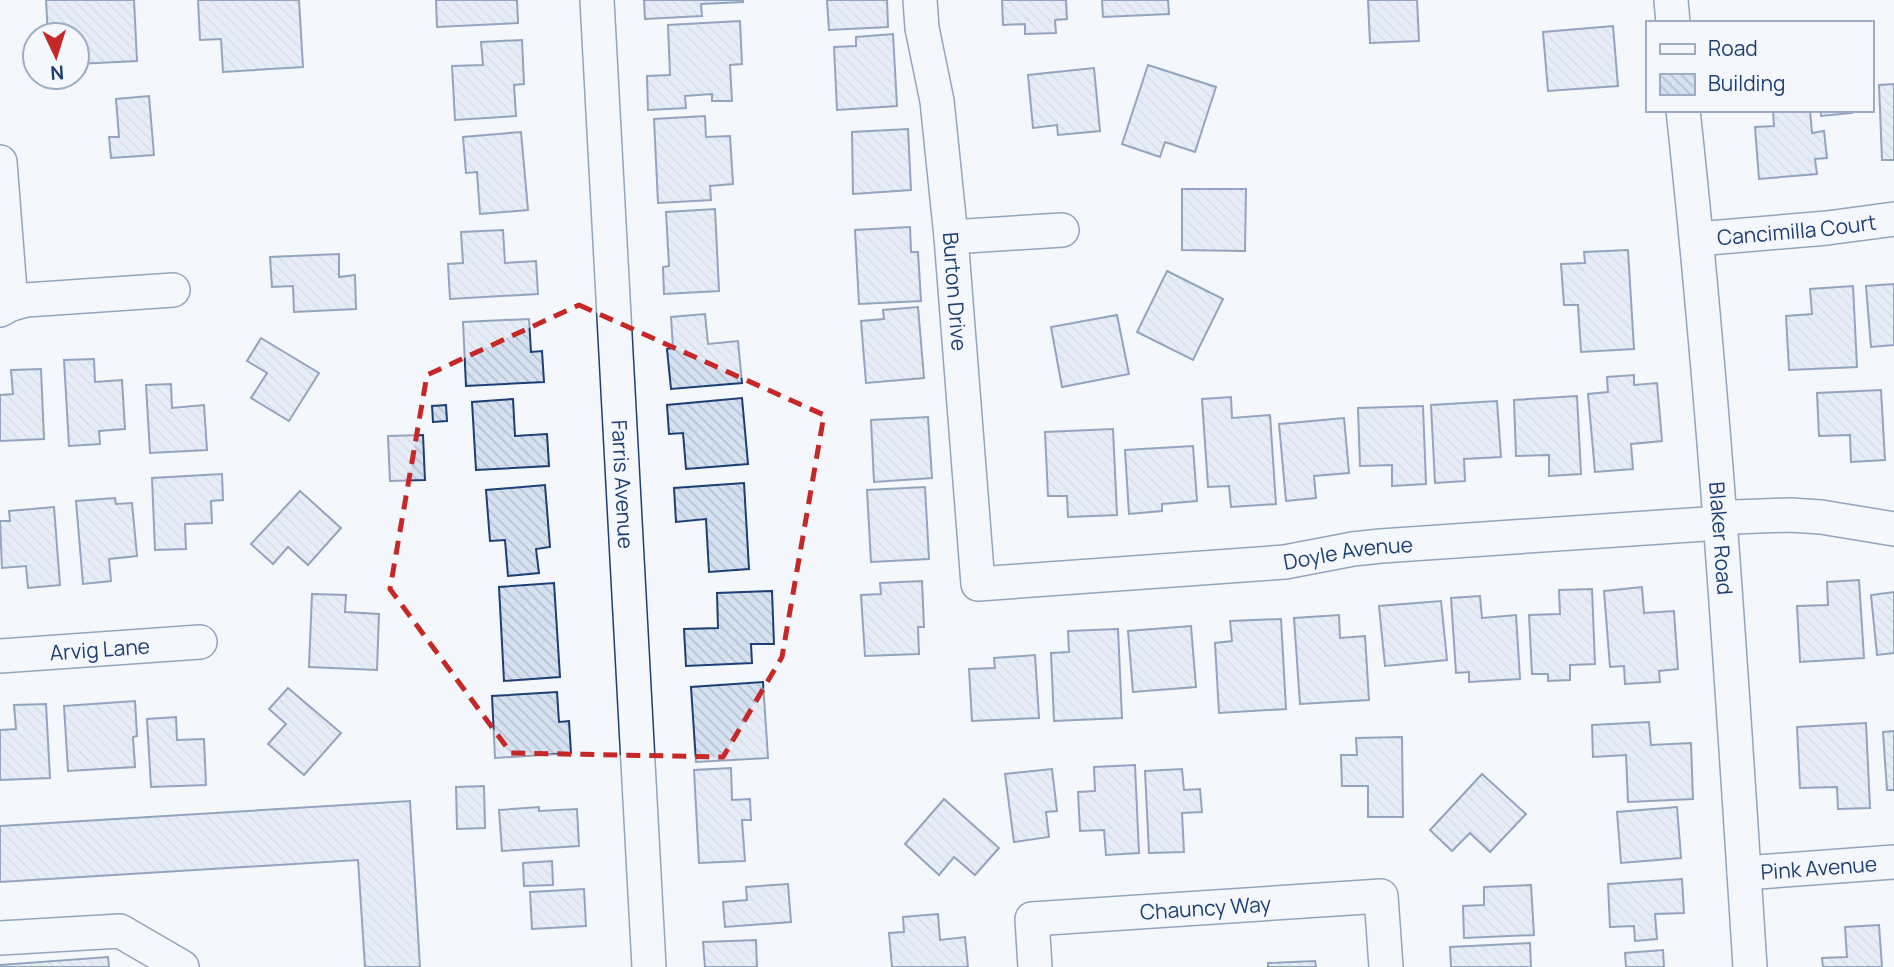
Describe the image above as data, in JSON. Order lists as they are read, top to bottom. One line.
{"streets":{"street":["Cancimilla Court","Burton Drive","Farris Avenue","Blaker Road","Doyle Avenue","Arvig Lane","Pink Avenue","Chauncy Way"]},"crossings":[["Cancimilla Court","Blaker Road"],["Burton Drive","Doyle Avenue"],["Blaker Road","Doyle Avenue"],["Blaker Road","Pink Avenue"]],"legend":["Road","Building"],"north":"bottom"}
